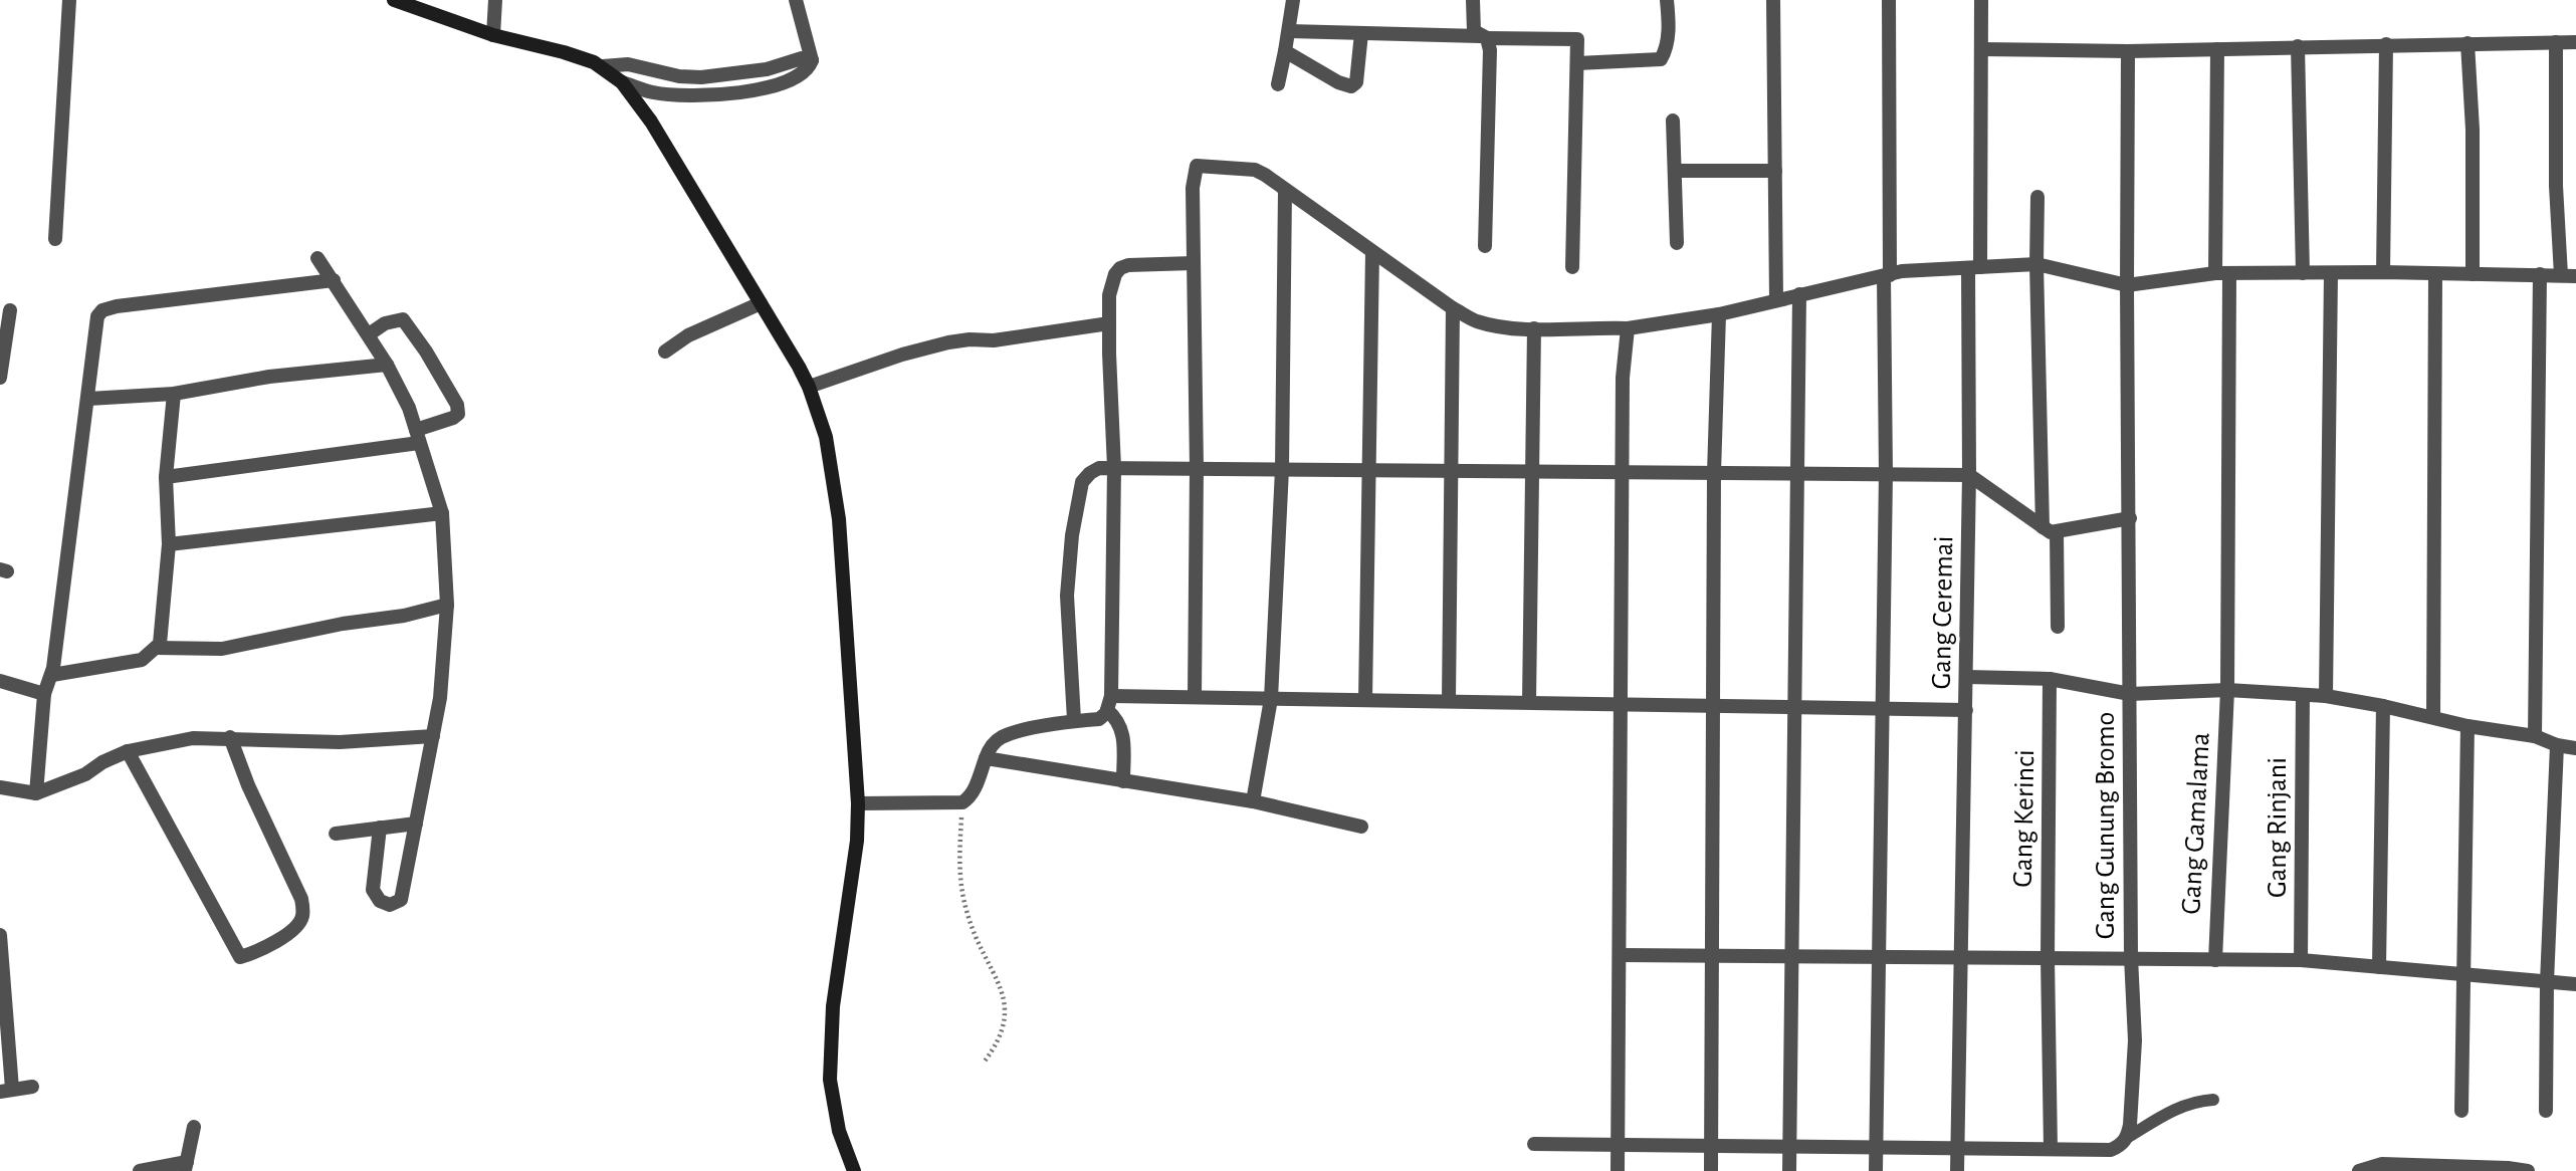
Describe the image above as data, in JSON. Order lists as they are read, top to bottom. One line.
{"streets":{"street":["Gang Ceremai","Gang Kerinci","Gang Gamalama","Gang Gunung Bromo","Gang Rinjani"]}}
